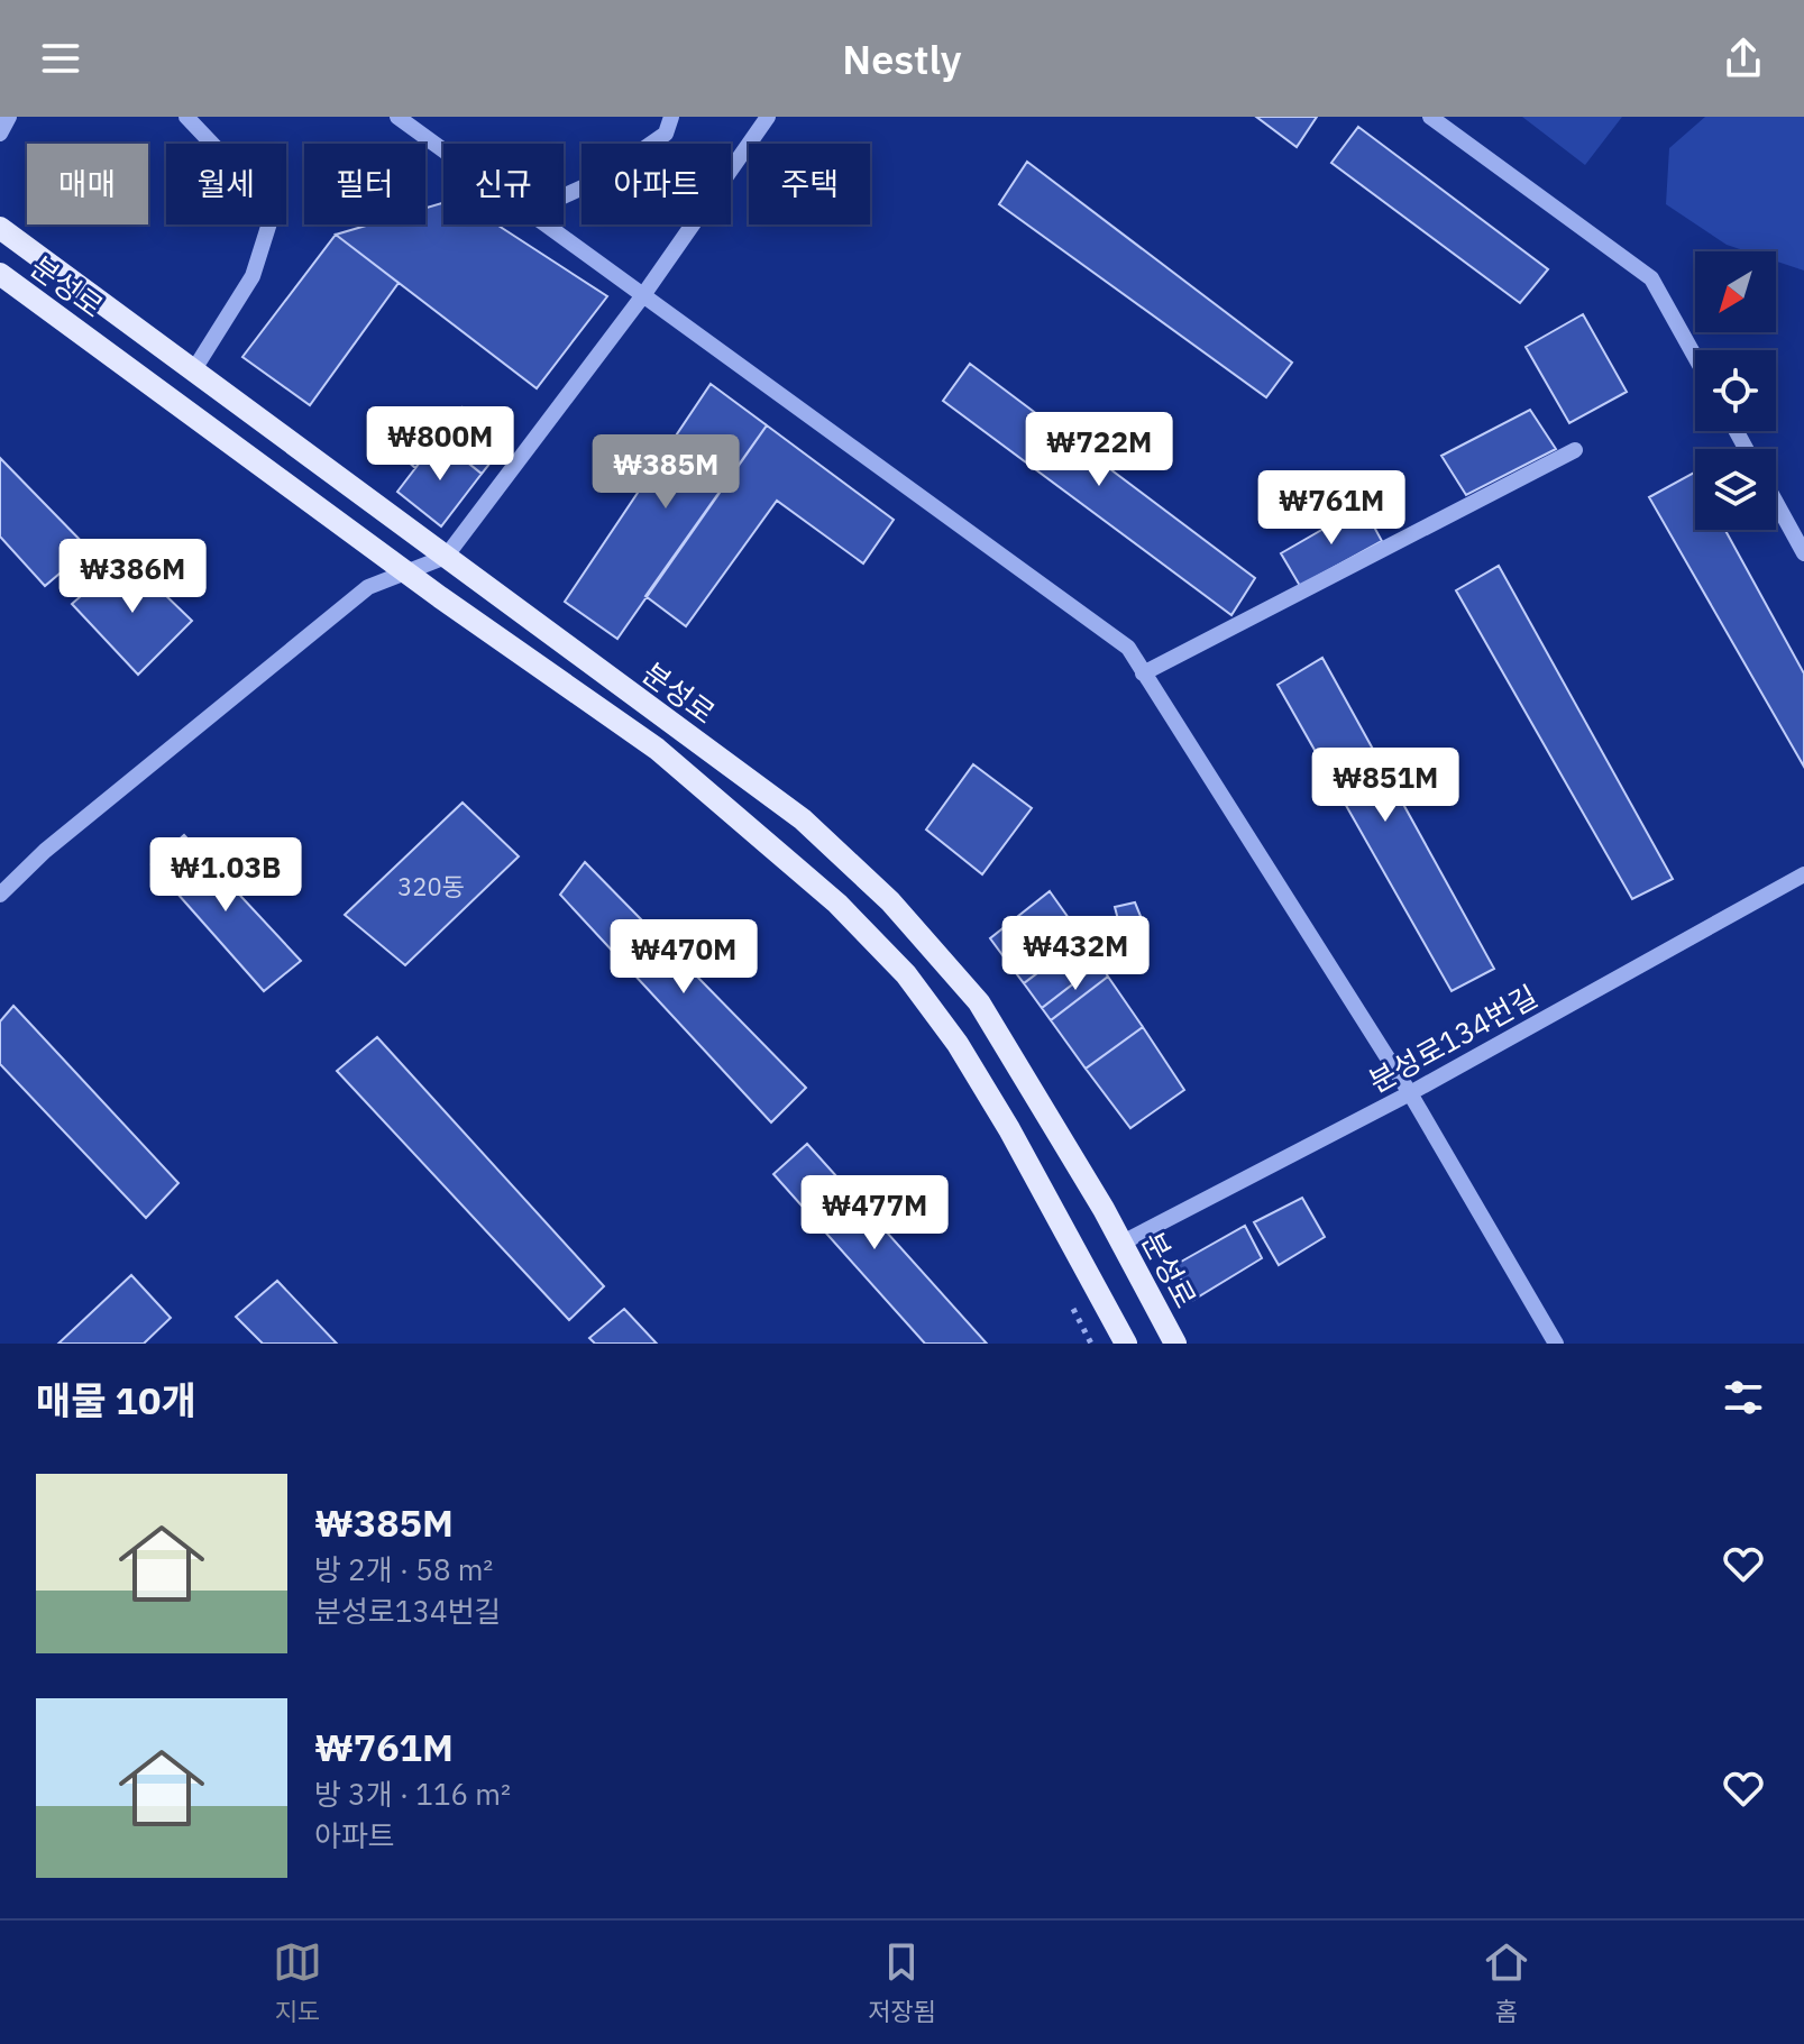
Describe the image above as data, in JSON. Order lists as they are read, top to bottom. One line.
{"streets":{"main road":["분성로"],"street":["분성로134번길"]},"crossings":[["분성로","분성로134번길"]],"house_numbers":["320동"],"north":"bottom left","page":{"header":"Nestly","chip":["매매","월세","필터","신규","아파트","주택"],"price":["₩800M","₩722M","₩385M","₩761M","₩386M","₩851M","₩1.03B","₩432M","₩470M","₩477M"],"heading":"매물 10개","list":[{"name":"₩385M","note":"방 2개 · 58 m² · 분성로134번길"},{"name":"₩761M","note":"방 3개 · 116 m² · 아파트"}],"tabs":["지도","저장됨","홈"]}}
